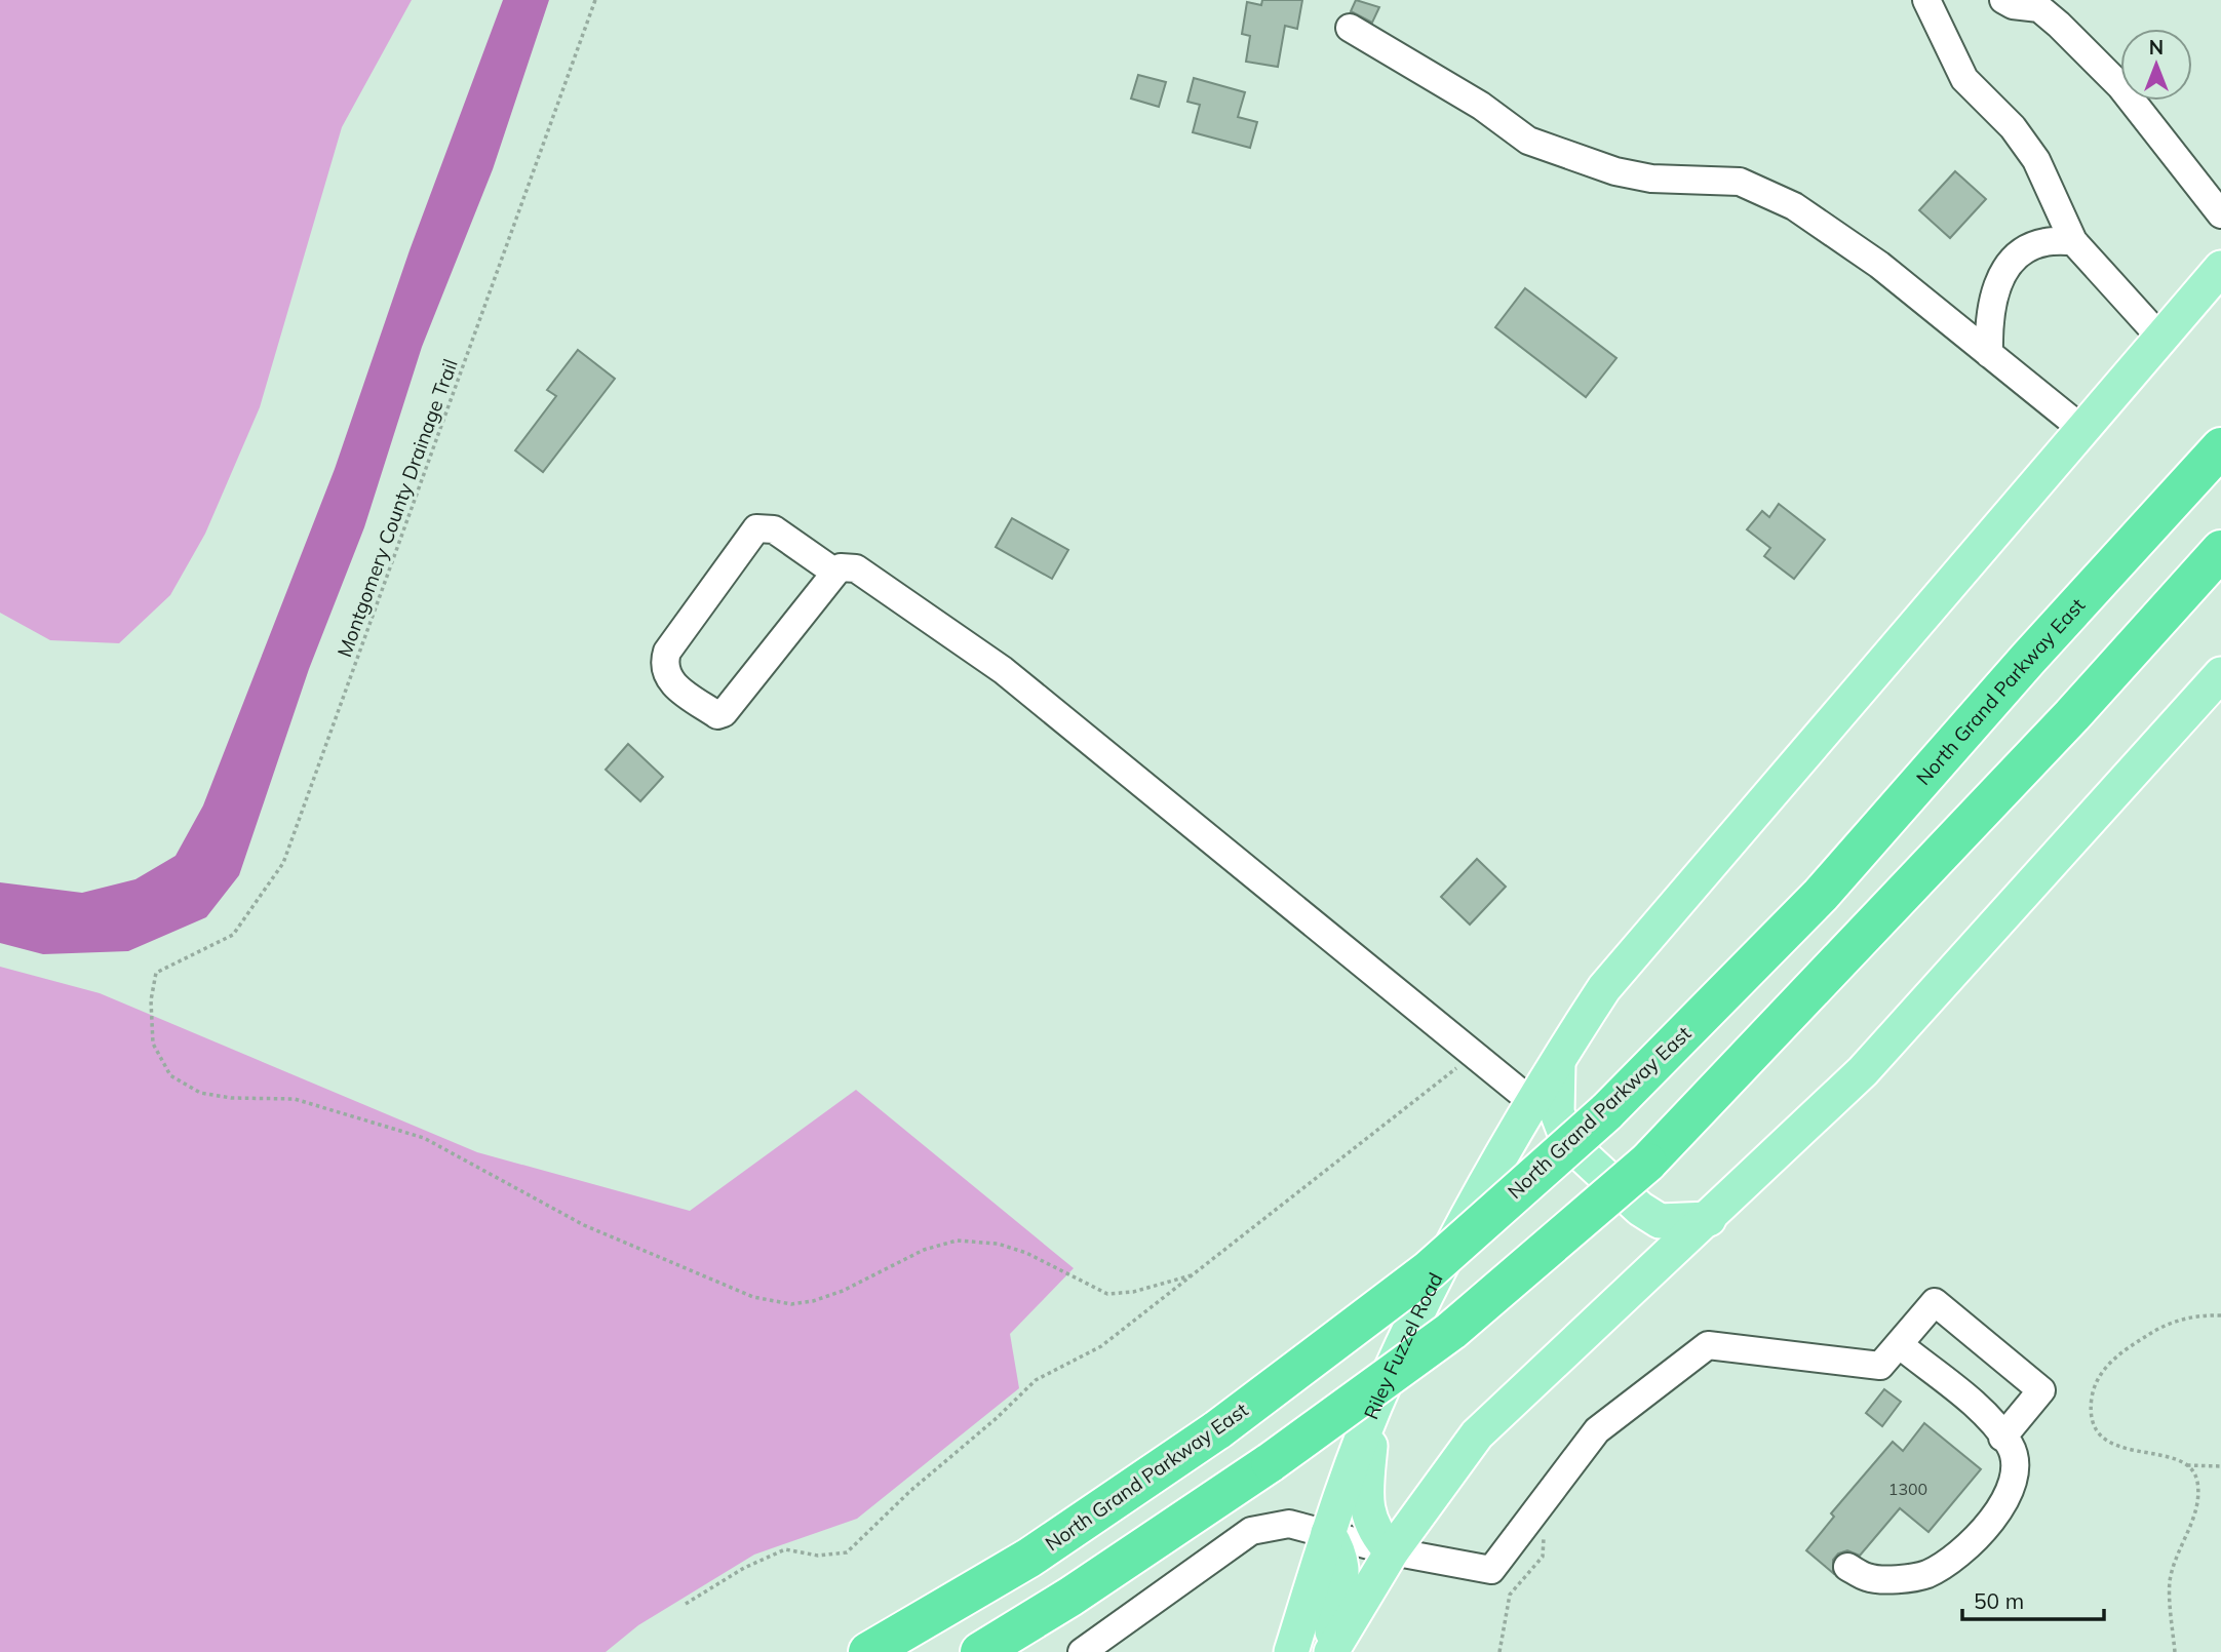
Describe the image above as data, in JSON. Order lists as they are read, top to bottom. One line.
{"streets":{"highway":["North Grand Parkway East"],"main road":["Riley Fuzzel Road"],"path":["Montgomery County Drainage Trail"]},"house_numbers":["1300"],"scale_bar":"50 m","north":"top"}
